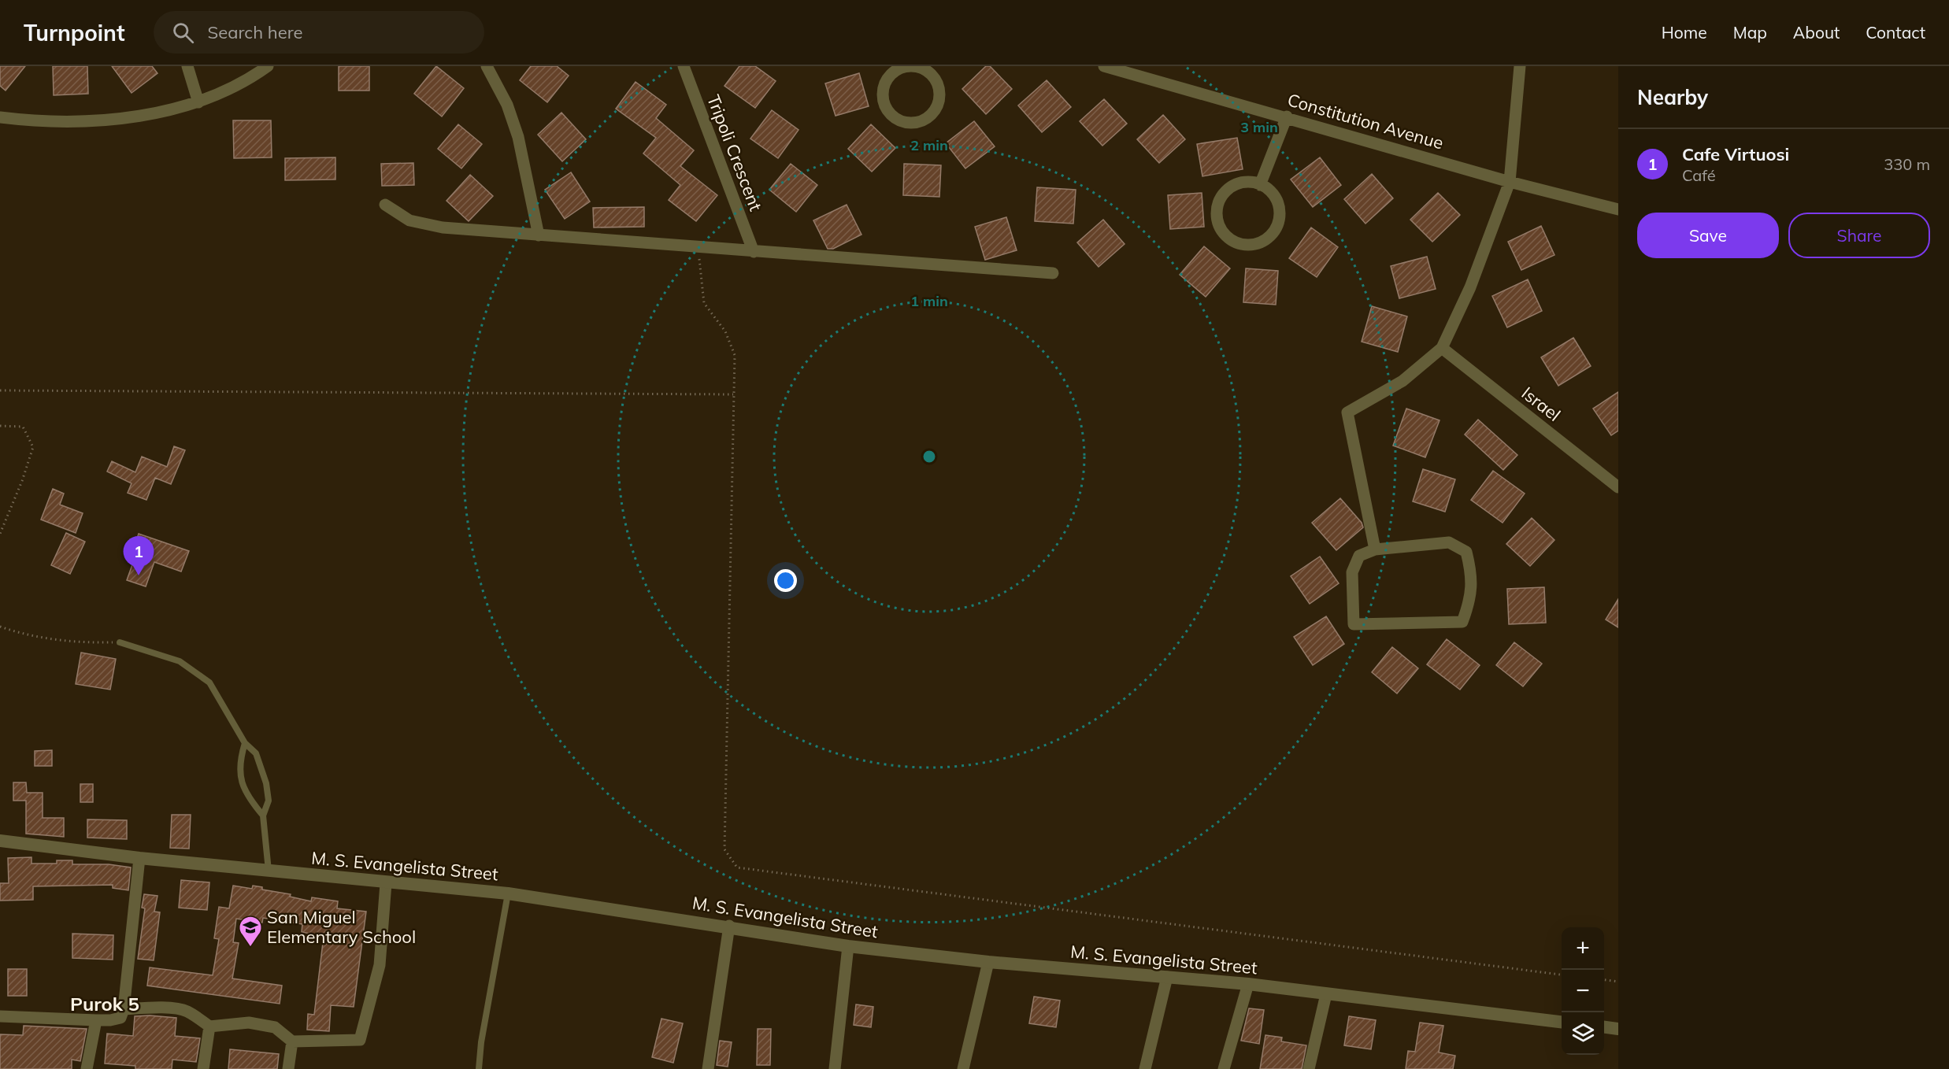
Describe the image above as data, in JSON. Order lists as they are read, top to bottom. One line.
{"streets":{"street":["Constitution Avenue","Tripoli Crescent","Israel","M. S. Evangelista Street"]},"districts":["Purok 5"],"places":{"school or university":["San Miguel Elementary School"]},"page":{"header":"Turnpoint","search":"Search here","nav":["Home","Map","About","Contact"],"heading":"Nearby","list":[{"mark":"1","name":"Cafe Virtuosi","note":"Café","value":"330 m"}],"buttons":["Save","Share"],"pins":"1","map_buttons":["+","−"]},"rings":["3 min","2 min","1 min"]}
